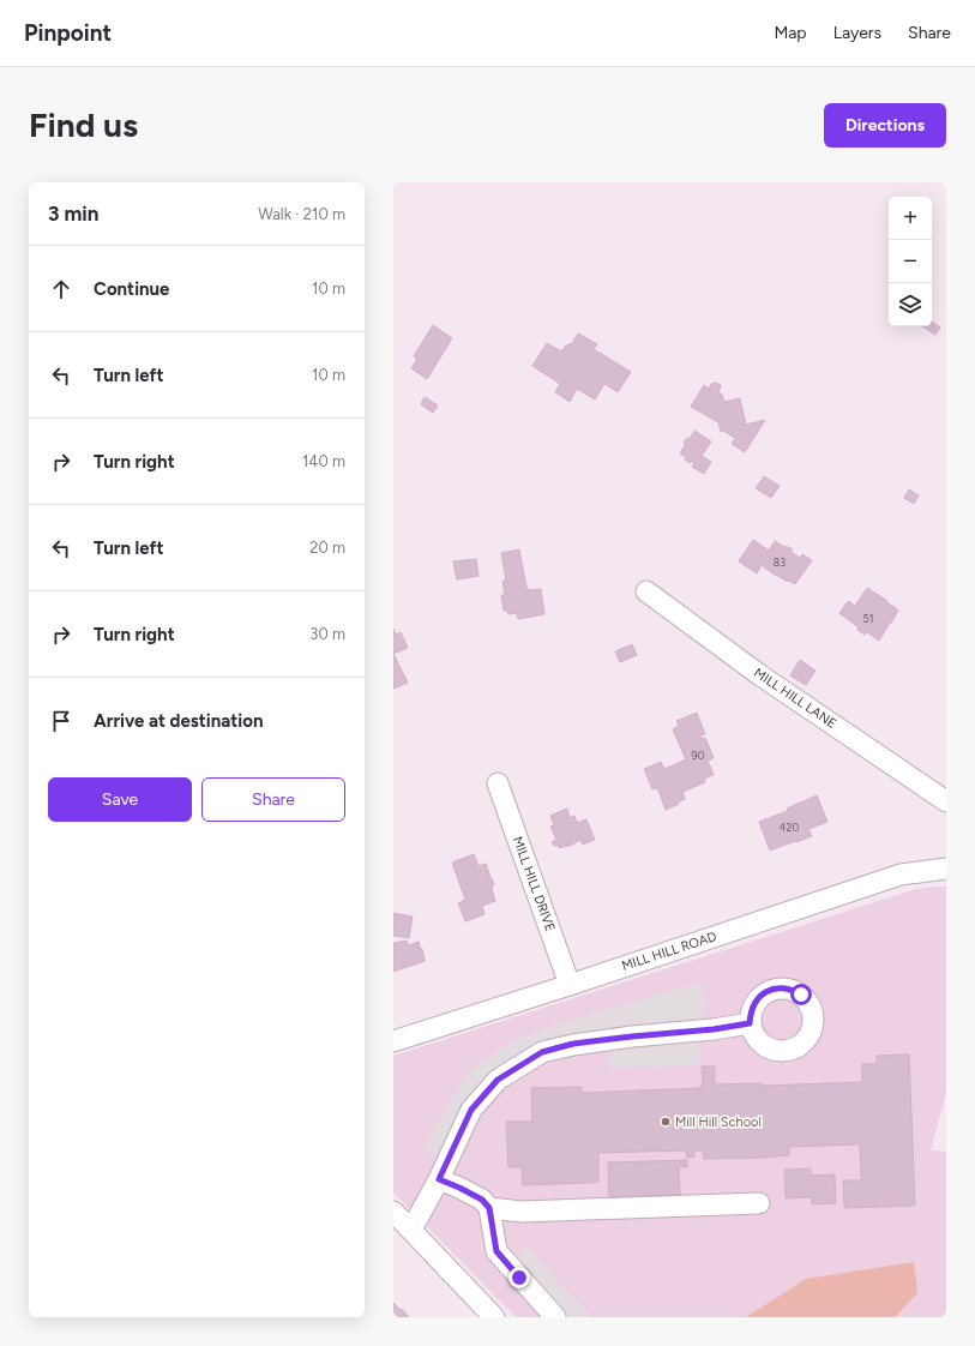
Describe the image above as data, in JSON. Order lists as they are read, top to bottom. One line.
{"streets":{"street":["MILL HILL LANE","MILL HILL DRIVE","MILL HILL ROAD"]},"crossings":[["MILL HILL DRIVE","MILL HILL ROAD"]],"places":["Mill Hill School"],"house_numbers":["83","51","90","420"],"page":{"header":"Pinpoint","nav":["Map","Layers","Share"],"buttons":["Directions",["Save","Share"]],"title":"Find us","heading":["3 min","Walk · 210 m"],"map_buttons":["+","−"],"list":[["Continue","10 m"],["Turn left","10 m"],["Turn right","140 m"],["Turn left","20 m"],["Turn right","30 m"],"Arrive at destination"]}}
